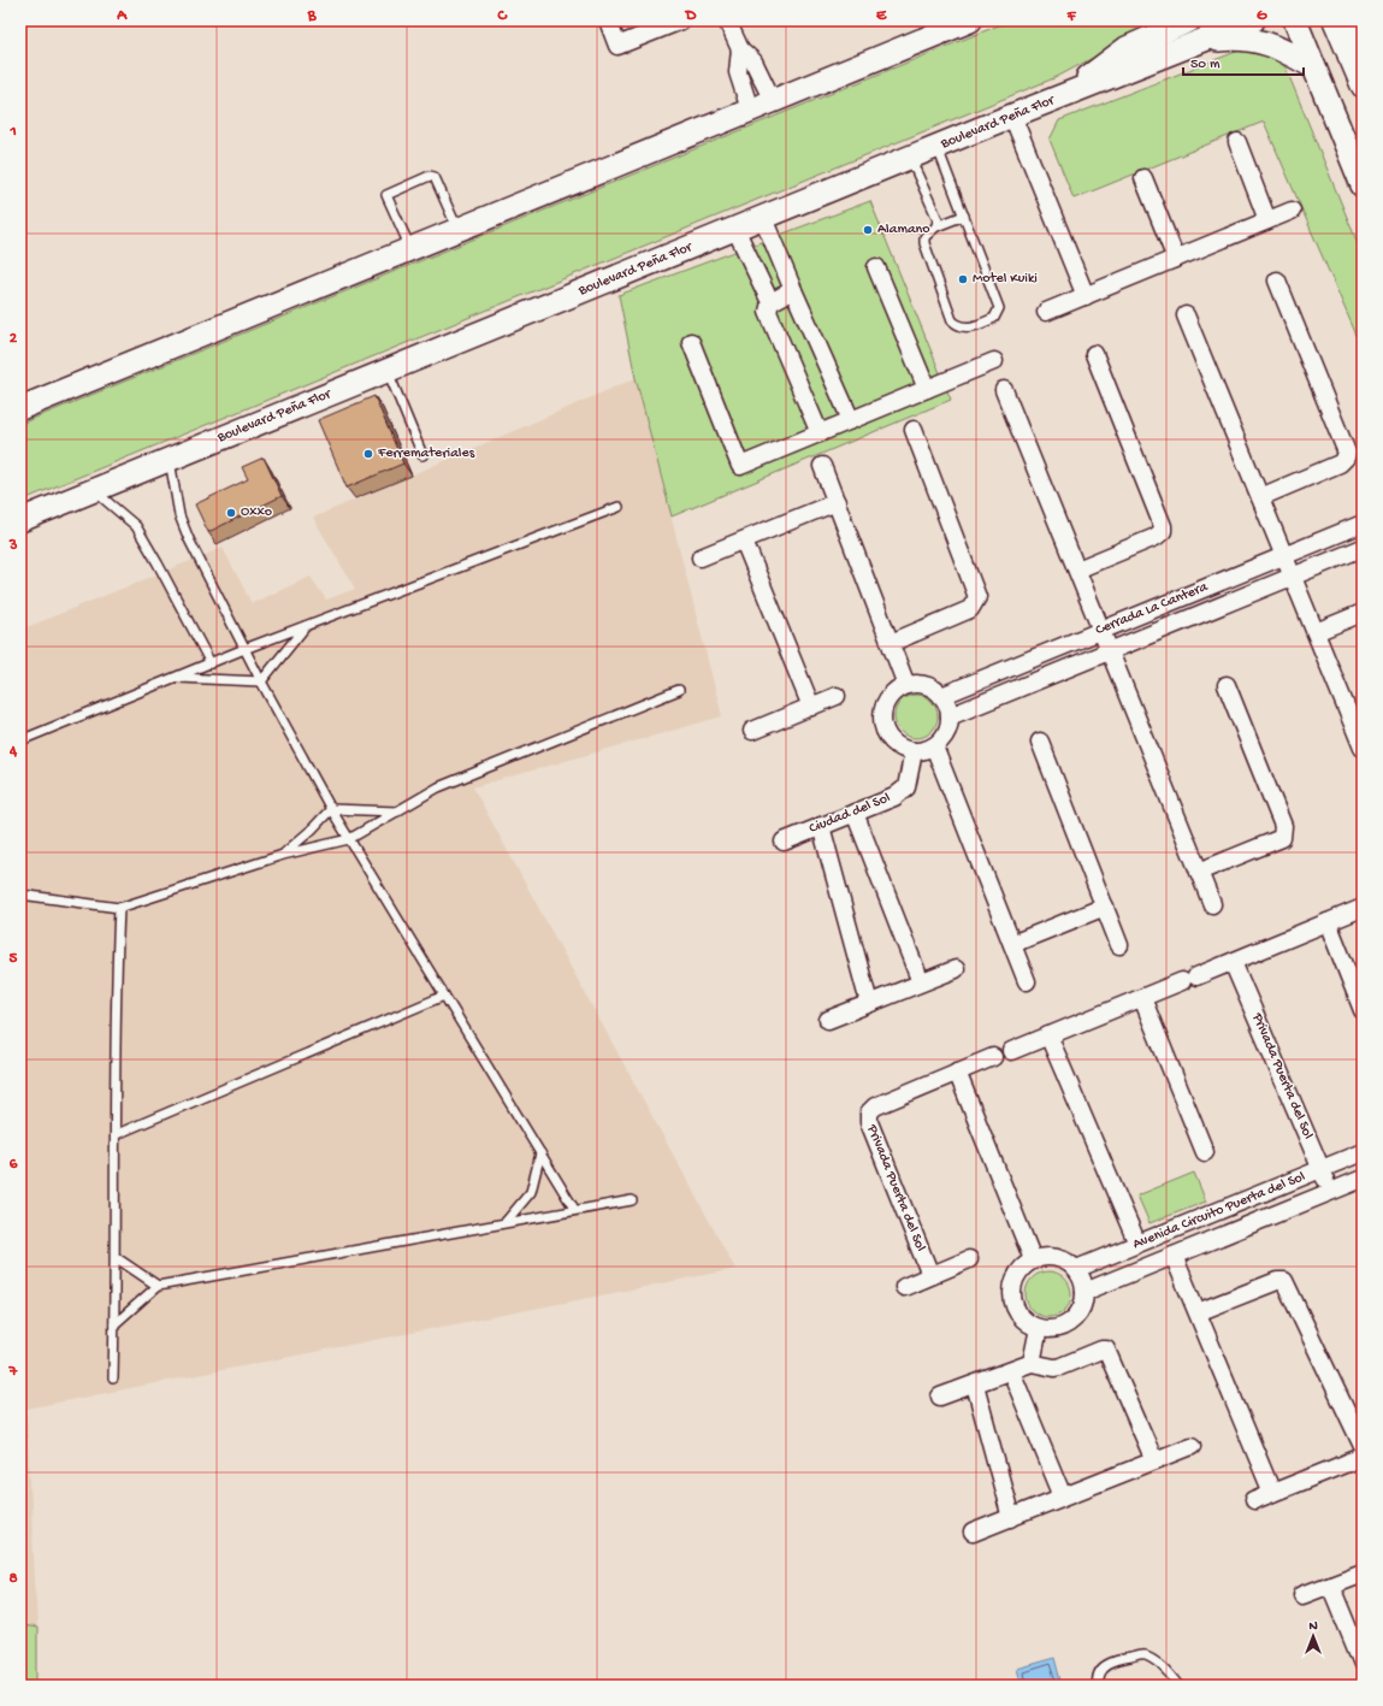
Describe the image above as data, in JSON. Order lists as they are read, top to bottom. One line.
{"streets":{"main road":["Boulevard Peña Flor"],"street":["Cerrada La Cantera","Ciudad del Sol","Privada Puerta del Sol","Avenida Circuito Puerta del Sol"]},"crossings":[["Cerrada La Cantera","Ciudad del Sol"],["Privada Puerta del Sol","Avenida Circuito Puerta del Sol"]],"places":["Alamano","Motel Kuiki","Ferremateriales","Oxxo"],"scale_bar":"50 m","north":"top","grid":{"columns":["A","B","C","D","E","F","G"],"rows":["1","2","3","4","5","6","7","8"]}}
